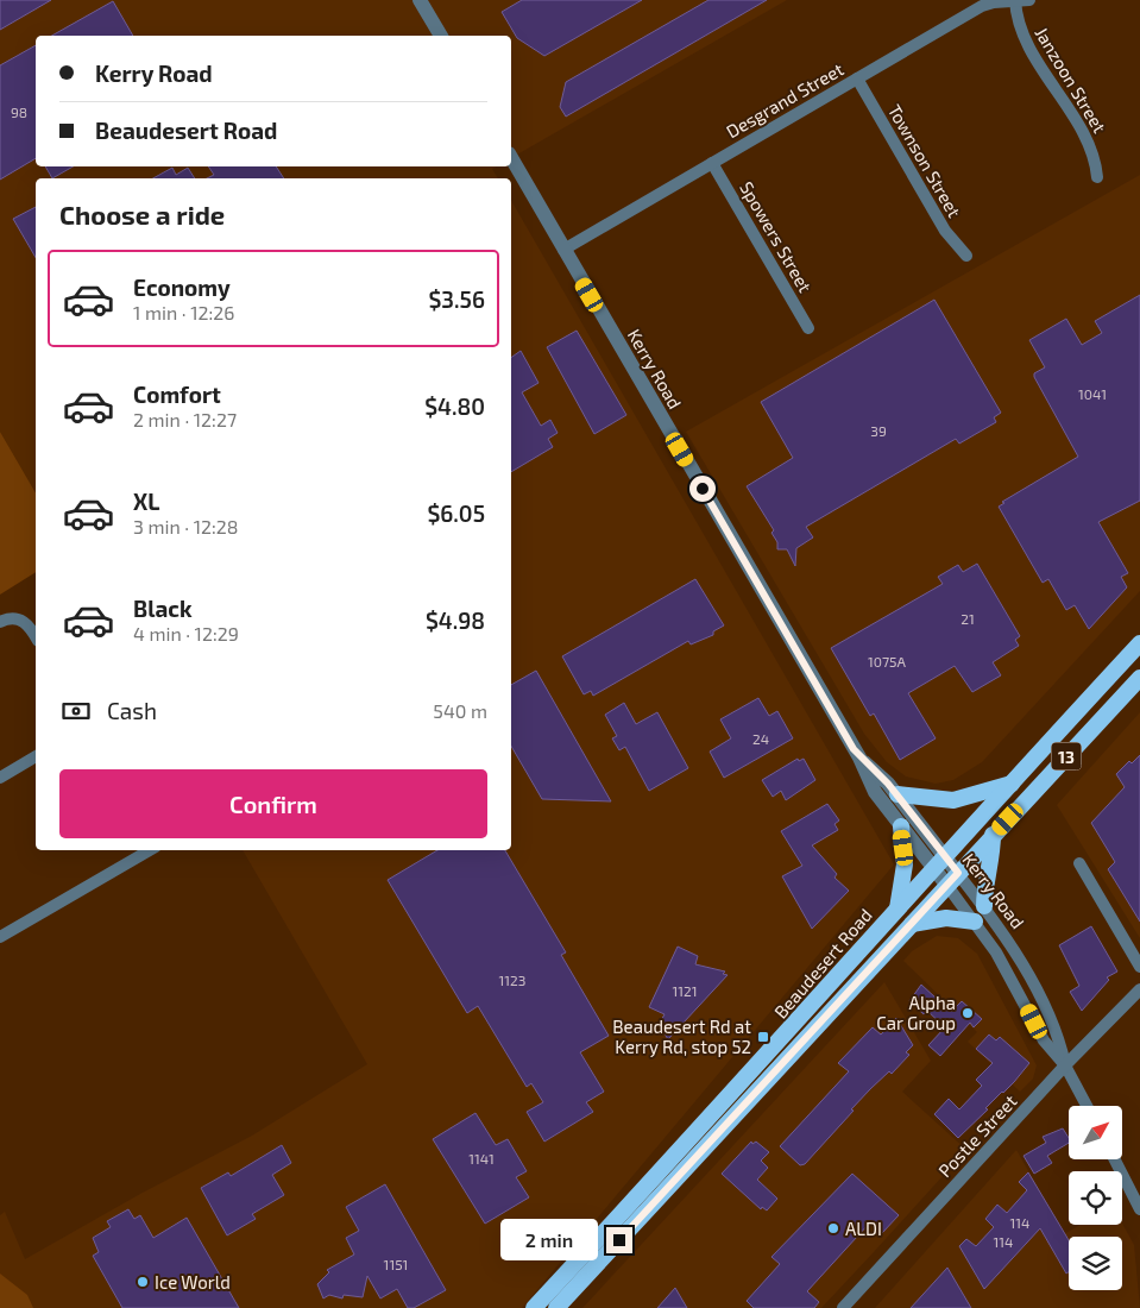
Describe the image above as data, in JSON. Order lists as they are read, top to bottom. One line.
{"streets":{"highway":["13","Beaudesert Road"],"street":["Janzoon Street","Desgrand Street","Townson Street","Spowers Street","Kerry Road","Postle Street"]},"crossings":[["Janzoon Street","Desgrand Street"],["Desgrand Street","Townson Street"],["Desgrand Street","Spowers Street"],["Desgrand Street","Kerry Road"],["Kerry Road","Beaudesert Road"],["Kerry Road","Postle Street"]],"places":{"other":["Alpha Car Group","ALDI","Ice World"],"transit":["Beaudesert Rd at Kerry Rd, stop 52"]},"house_numbers":["98","1041","39","21","1075A","24","1123","1121","1141","114","114","1151"],"north":"top right","page":{"banner":["Kerry Road","Beaudesert Road"],"heading":"Choose a ride","list":[{"name":"Economy","note":"1 min · 12:26","value":"$3.56"},{"name":"Comfort","note":"2 min · 12:27","value":"$4.80"},{"name":"XL","note":"3 min · 12:28","value":"$6.05"},{"name":"Black","note":"4 min · 12:29","value":"$4.98"}],"pay":["Cash","540 m"],"buttons":"Confirm","bubble":"2 min"}}
